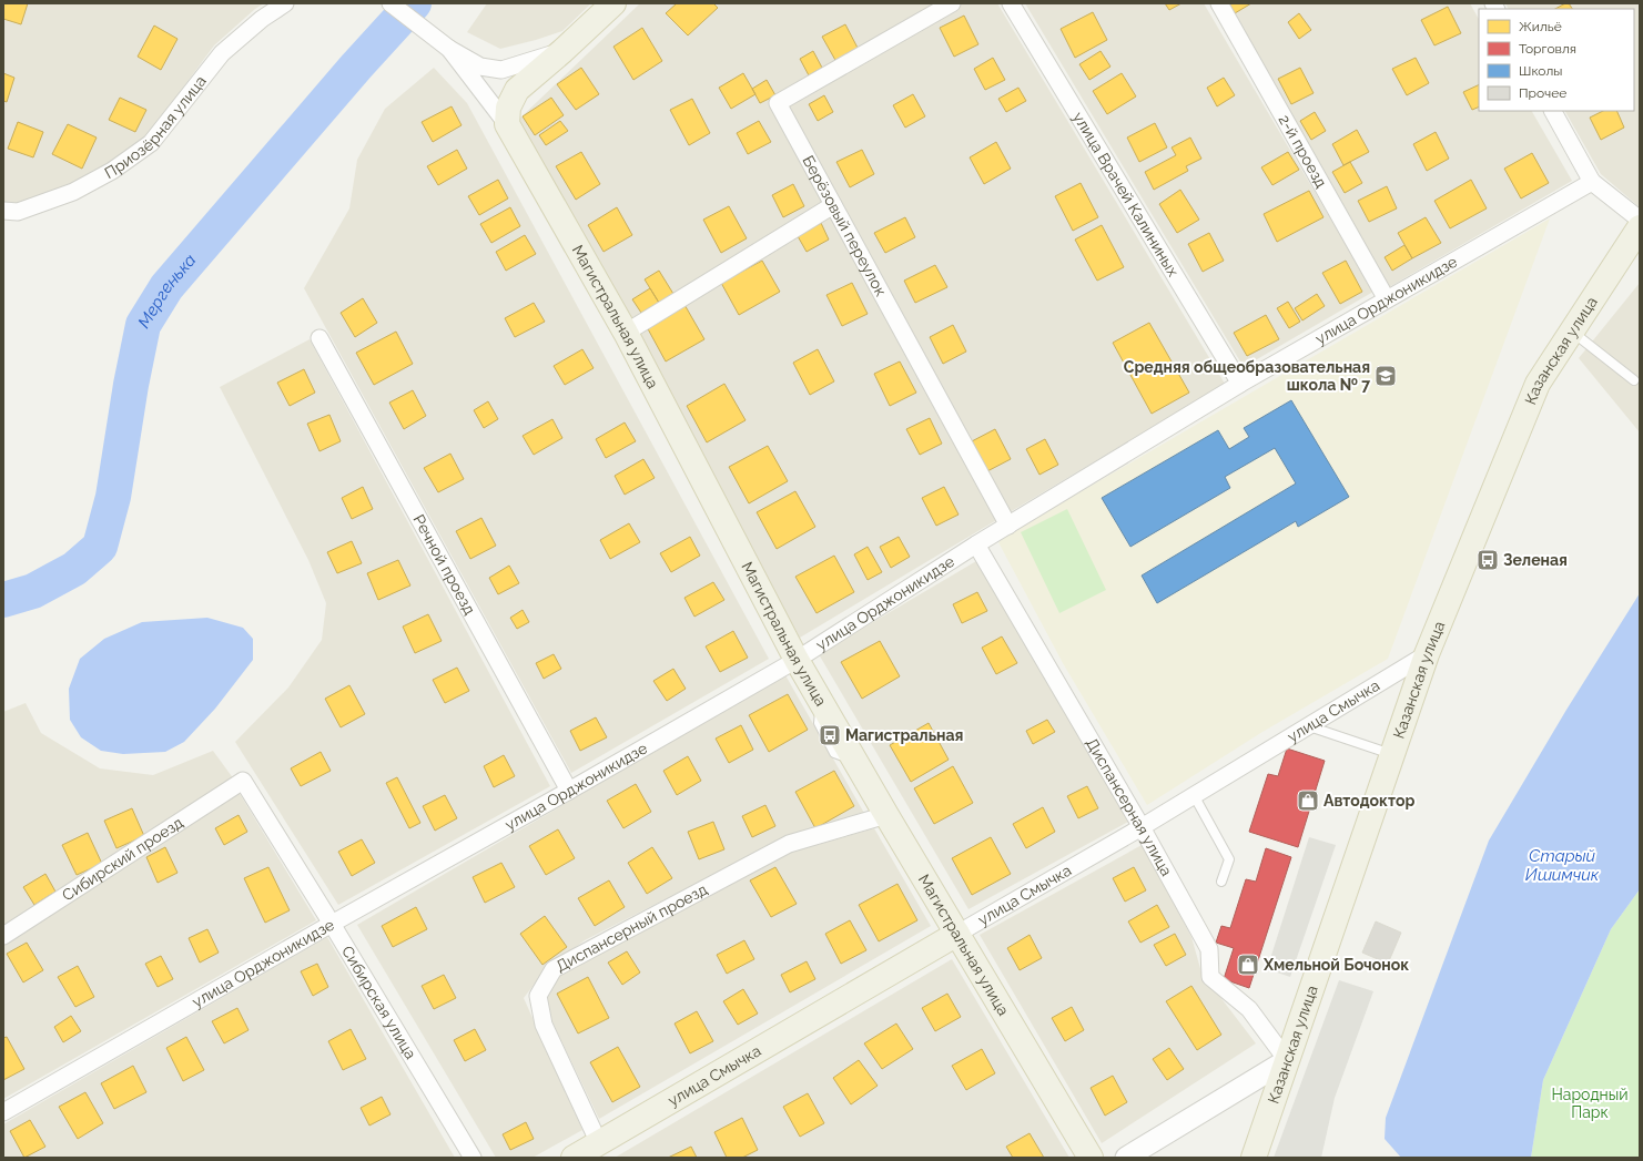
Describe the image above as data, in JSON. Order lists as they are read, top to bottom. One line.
{"streets":{"main road":["Магистральная улица","Казанская улица","улица Смычка"],"street":["Приозёрная улица","2-й проезд","улица Врачей Калининых","Берёзовый переулок","улица Орджоникидзе","Речной проезд","Диспансерная улица","Сибирский проезд","Диспансерный проезд","Сибирская улица"]},"crossings":[["2-й проезд","улица Орджоникидзе"],["улица Врачей Калининых","улица Орджоникидзе"],["Берёзовый переулок","улица Орджоникидзе"],["улица Орджоникидзе","Магистральная улица"],["улица Орджоникидзе","Речной проезд"],["улица Орджоникидзе","Диспансерная улица"],["улица Орджоникидзе","Сибирская улица"],["Магистральная улица","улица Смычка"],["Магистральная улица","Диспансерный проезд"],["Казанская улица","улица Смычка"],["Казанская улица","Диспансерная улица"],["улица Смычка","Диспансерная улица"],["улица Смычка","Диспансерный проезд"],["Сибирский проезд","Сибирская улица"]],"water":["Мергенька","Старый Ишимчик"],"parks":["Народный Парк"],"places":{"school or university":["Средняя общеобразовательная школа № 7"],"bus stop":["Зеленая","Магистральная"],"shop":["Автодоктор","Хмельной Бочонок"]},"legend":["Жильё","Торговля","Школы","Прочее"]}
